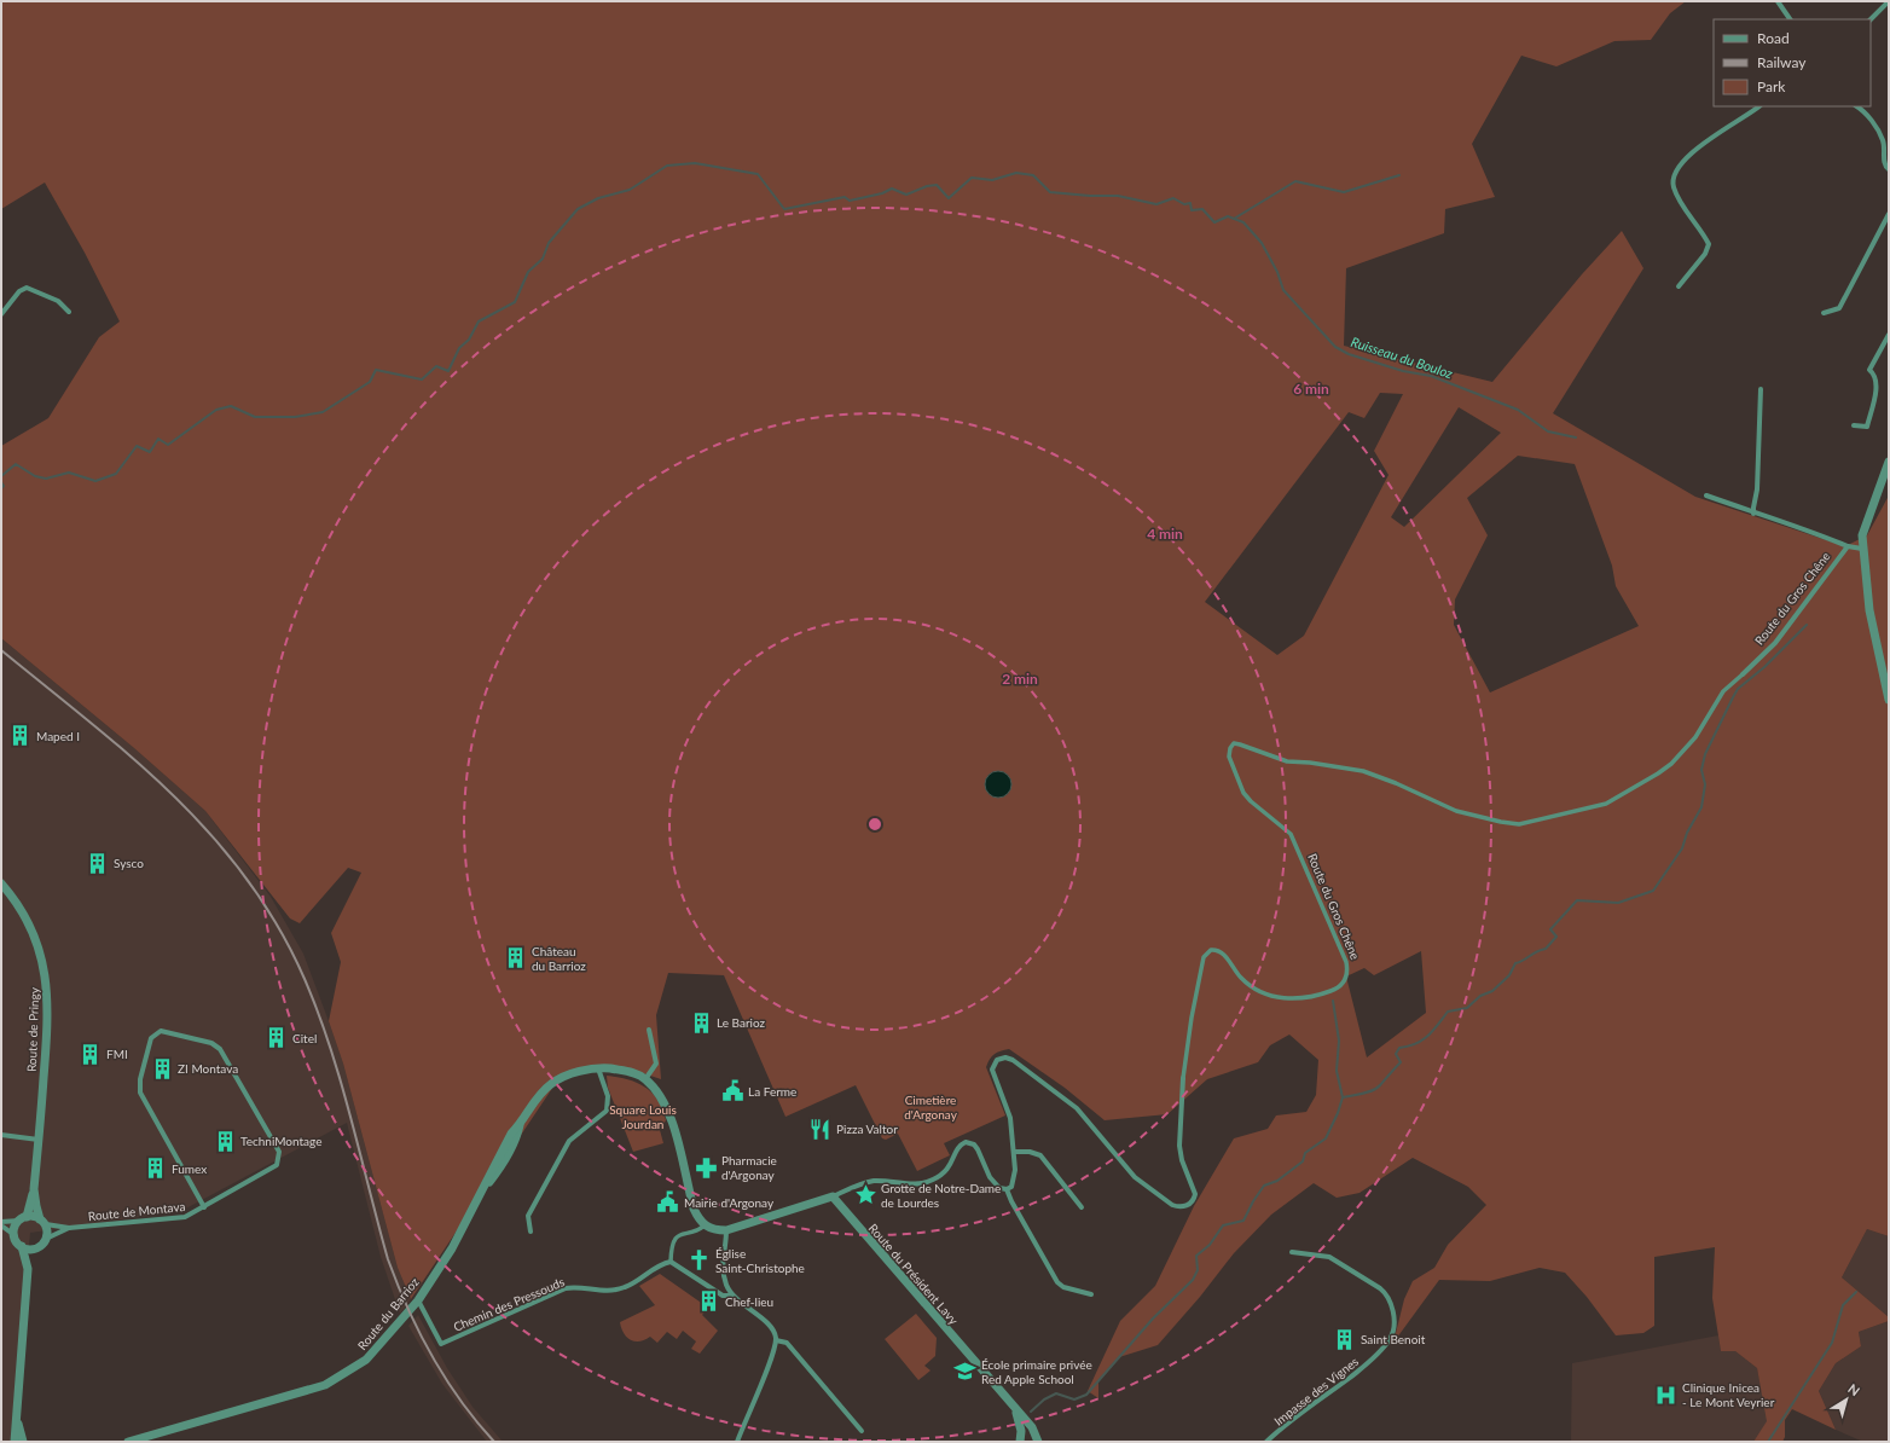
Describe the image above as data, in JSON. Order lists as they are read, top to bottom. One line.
{"streets":{"street":["Route du Gros Chêne","Route de Pringy","Route de Montava","Route du Président Lavy","Chemin des Pressouds","Route du Barrioz","Impasse des Vignes"]},"crossings":[["Route de Pringy","Route de Montava"],["Chemin des Pressouds","Route du Barrioz"]],"water":["Ruisseau du Bouloz"],"parks":["Cimetière d'Argonay","Square Louis Jourdan"],"places":{"building":["Maped I","Sysco","Château du Barrioz","Le Barioz","Citel","FMI","ZI Montava","TechniMontage","Fumex","Chef-lieu","Saint Benoit"],"public building":["La Ferme","Mairie d'Argonay"],"restaurant":["Pizza Valtor"],"pharmacy":["Pharmacie d'Argonay"],"place":["Grotte de Notre-Dame de Lourdes"],"church":["Église Saint-Christophe"],"school or university":["École primaire privée Red Apple School"],"hospital":["Clinique Inicea - Le Mont Veyrier"]},"legend":["Road","Railway","Park"],"north":"top right","rings":["6 min","4 min","2 min"]}
